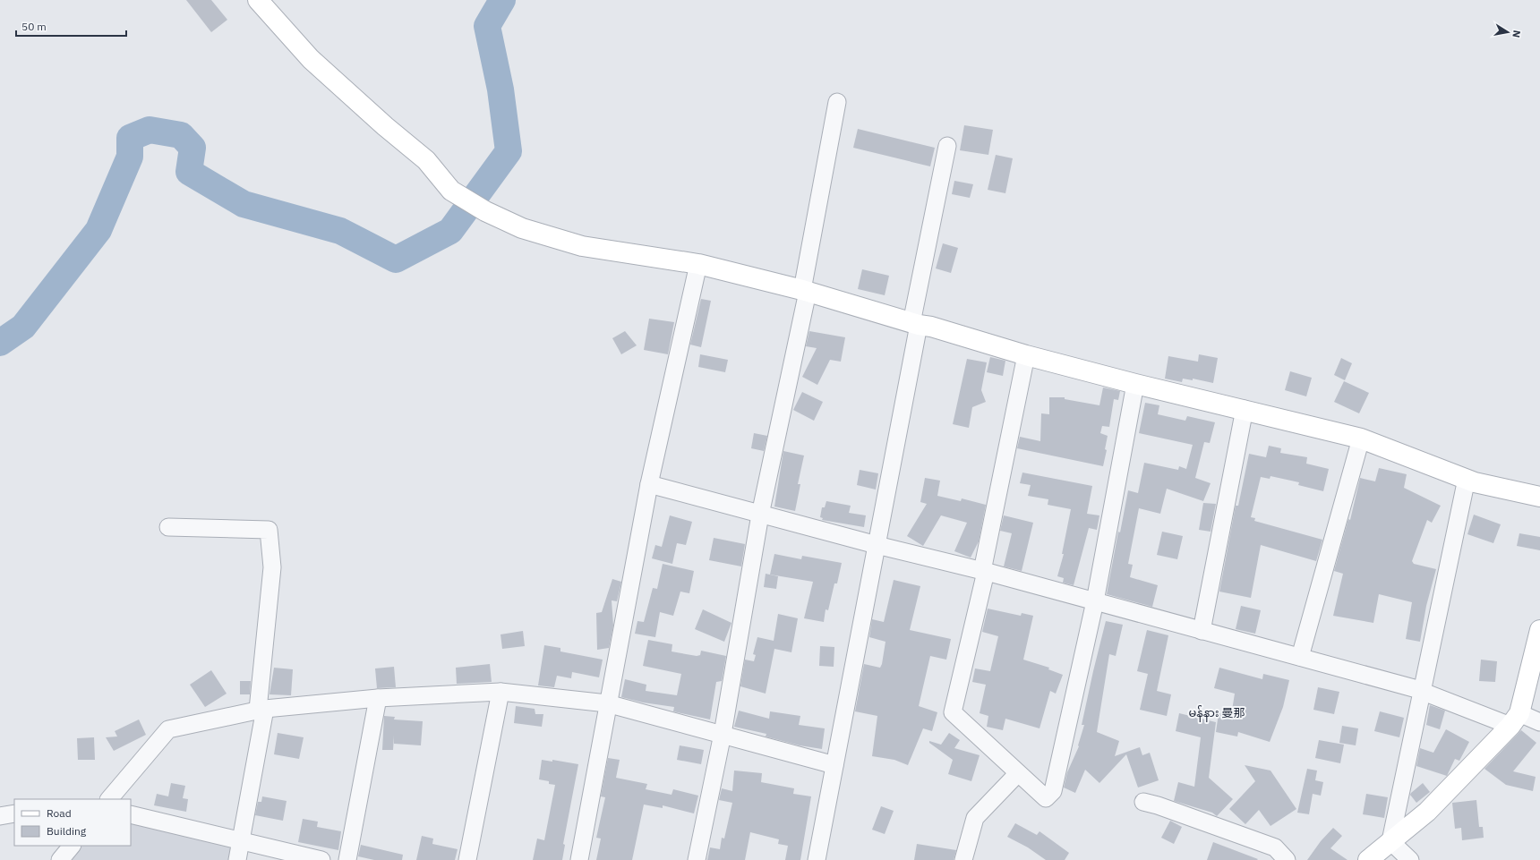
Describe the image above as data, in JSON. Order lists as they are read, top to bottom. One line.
{"districts":["မန်နား 曼那"],"legend":["Road","Building"],"scale_bar":"50 m","north":"right"}
